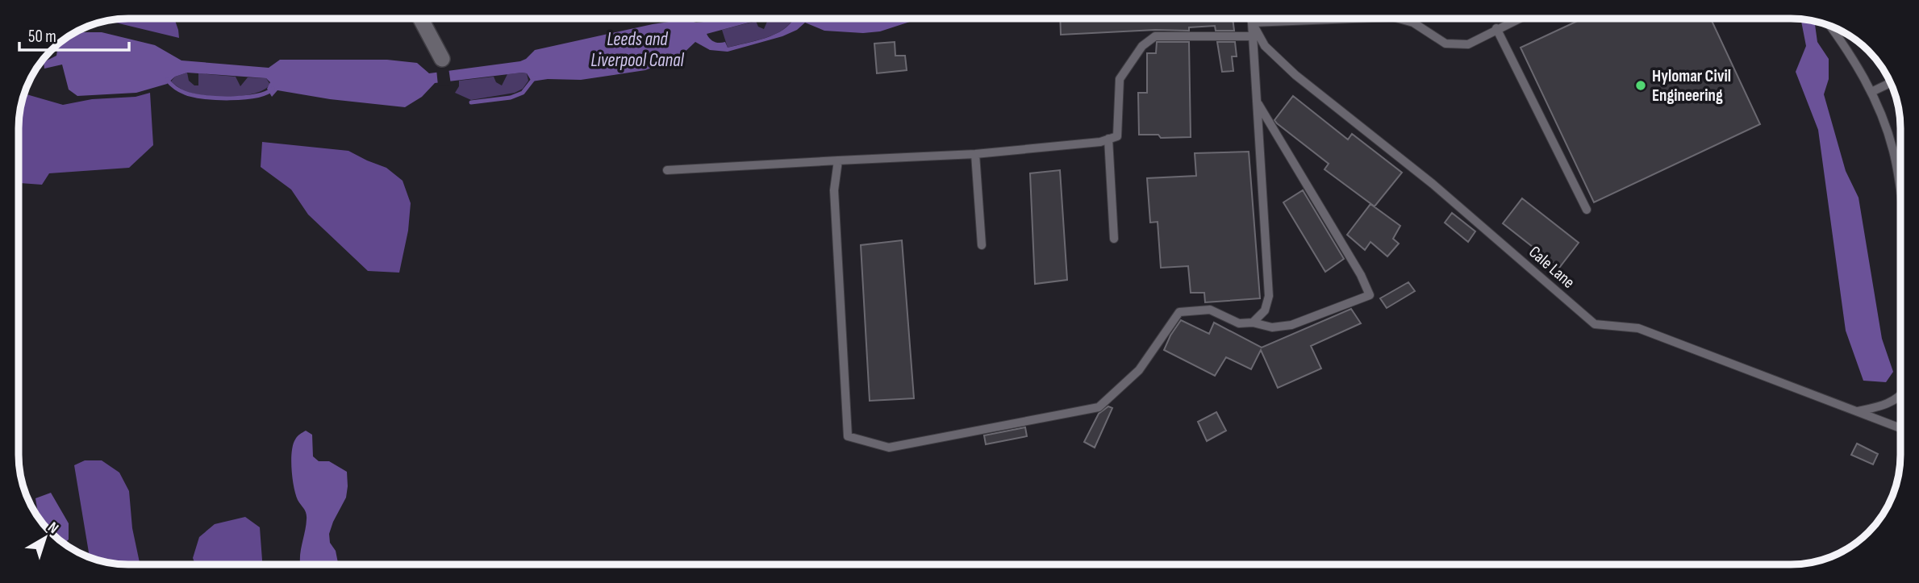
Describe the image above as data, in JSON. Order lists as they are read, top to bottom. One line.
{"streets":{"lane":["Cale Lane"]},"water":["Leeds and Liverpool Canal"],"places":["Hylomar Civil Engineering"],"scale_bar":"50 m","north":"top right"}
